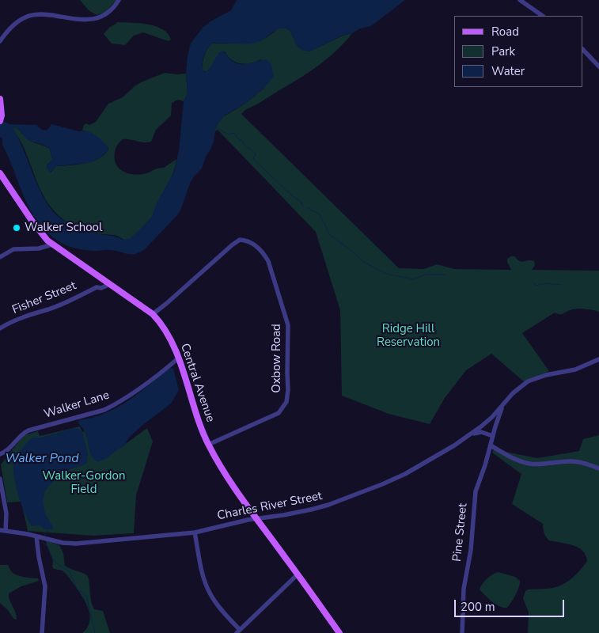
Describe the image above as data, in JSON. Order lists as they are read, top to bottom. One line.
{"streets":{"main road":["Central Avenue"],"street":["Fisher Street","Oxbow Road","Walker Lane","Charles River Street","Pine Street"]},"crossings":[["Fisher Street","Central Avenue"],["Oxbow Road","Central Avenue"],["Central Avenue","Walker Lane"],["Central Avenue","Charles River Street"],["Charles River Street","Pine Street"]],"water":["Walker Pond"],"parks":["Ridge Hill Reservation","Walker-Gordon Field"],"places":["Walker School"],"legend":["Road","Park","Water"],"scale_bar":"200 m"}
